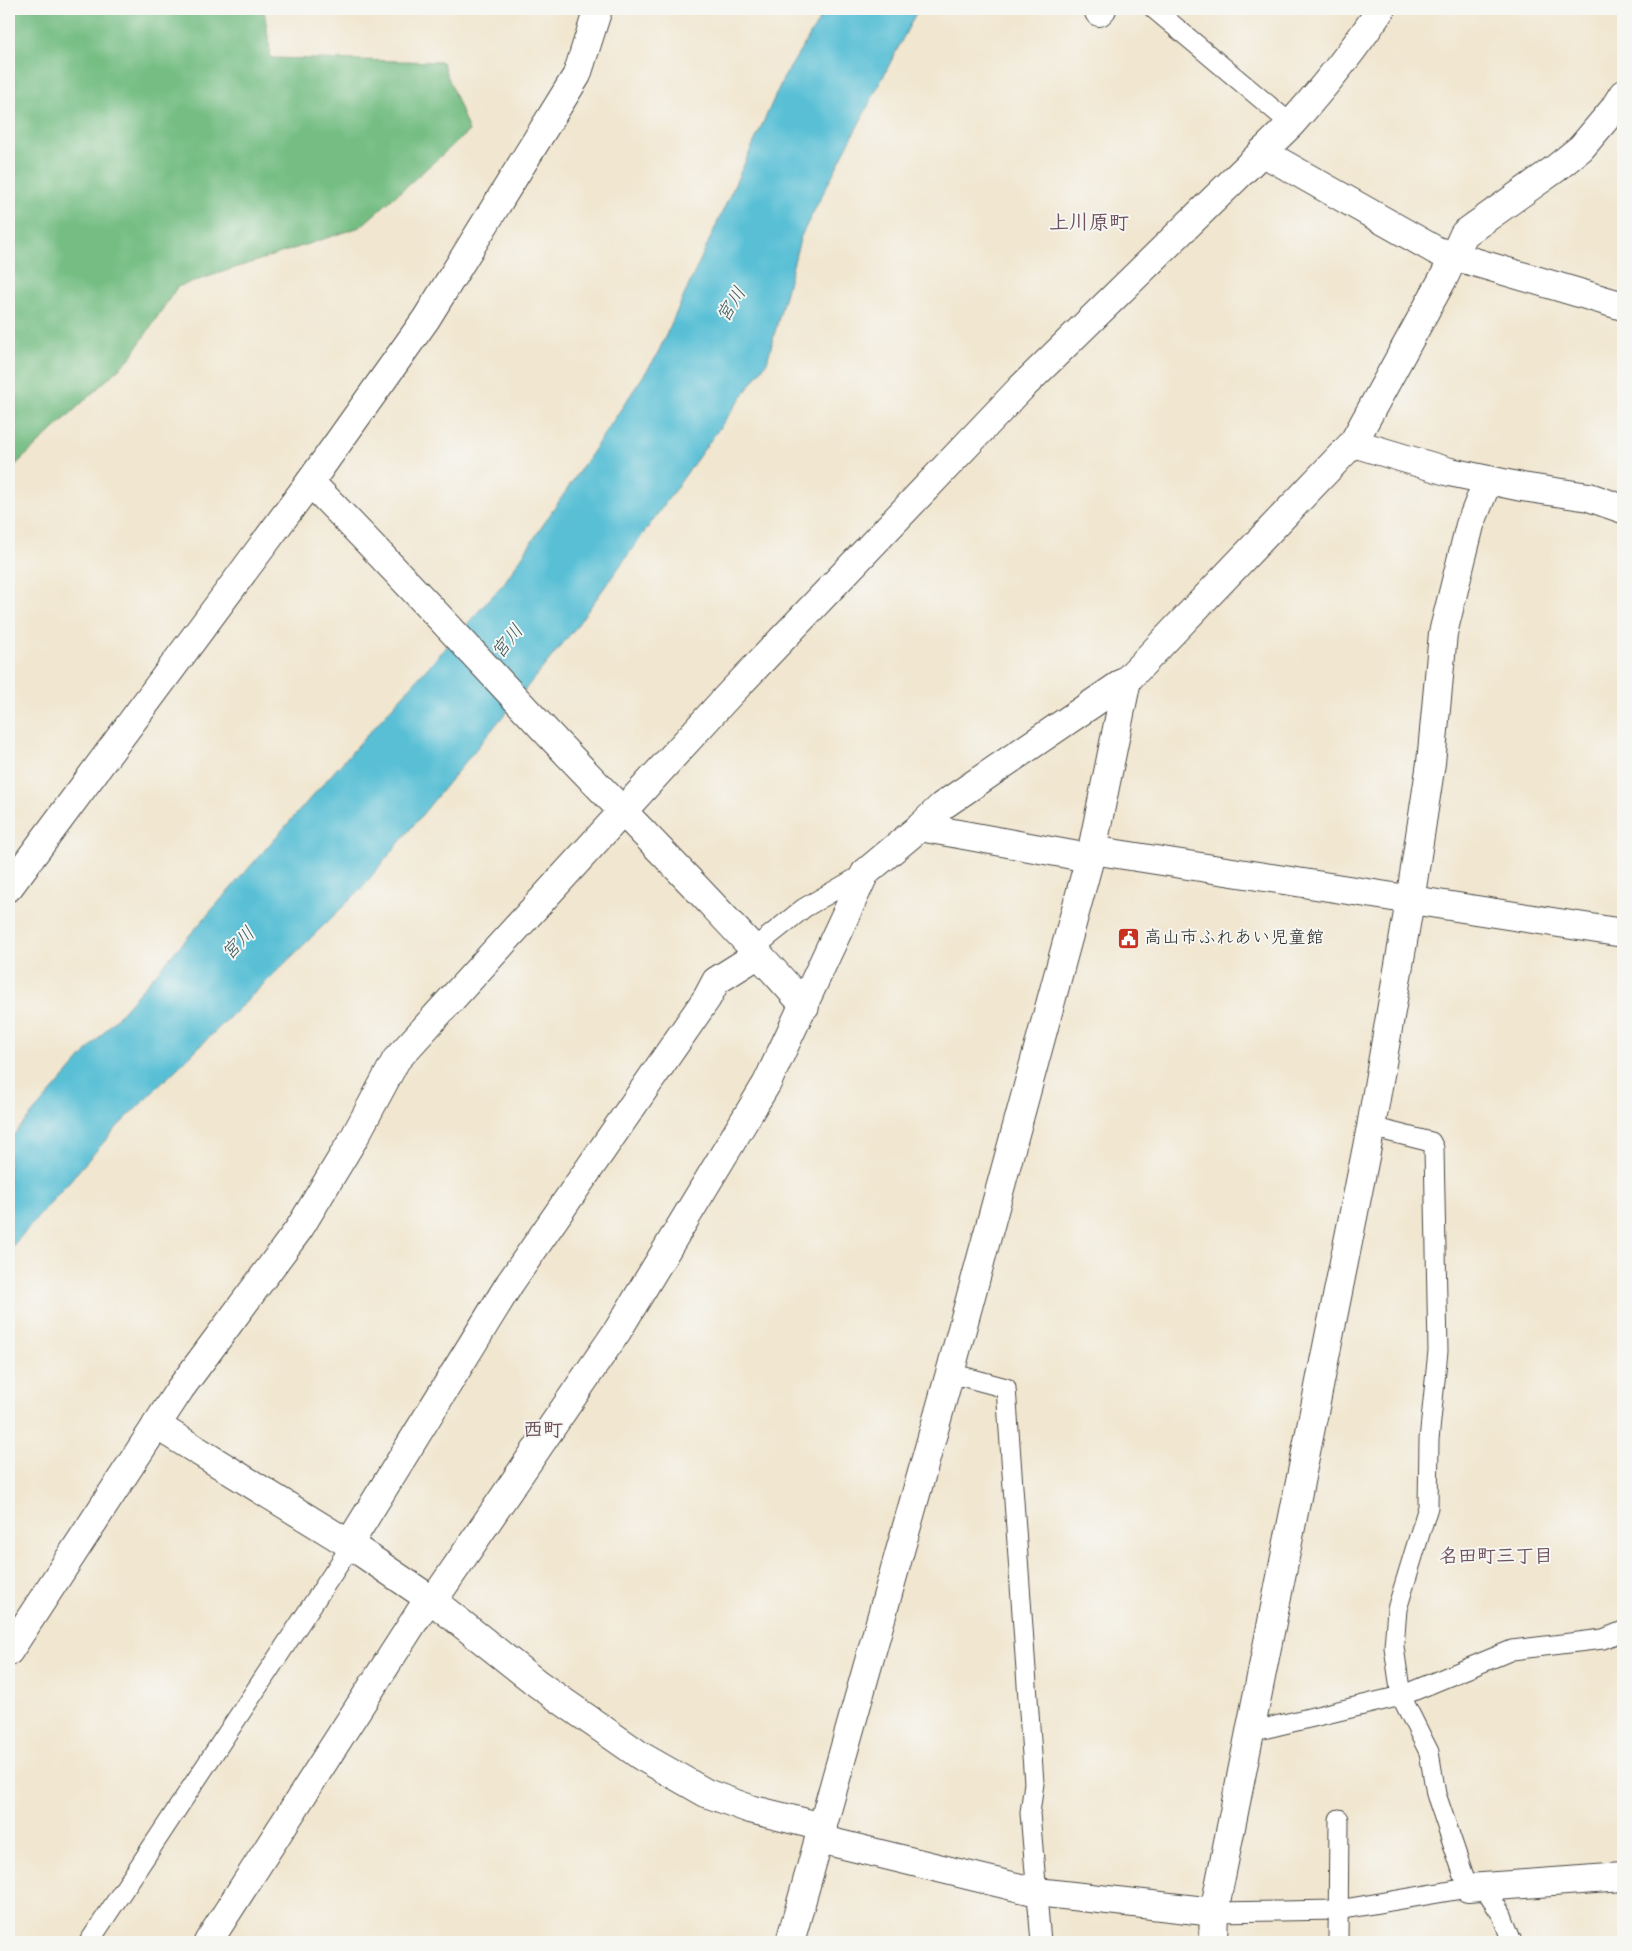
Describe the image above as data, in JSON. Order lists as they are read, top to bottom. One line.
{"districts":["上川原町","西町","名田町三丁目"],"water":["宮川"],"places":{"public building":["高山市ふれあい児童館"]}}
